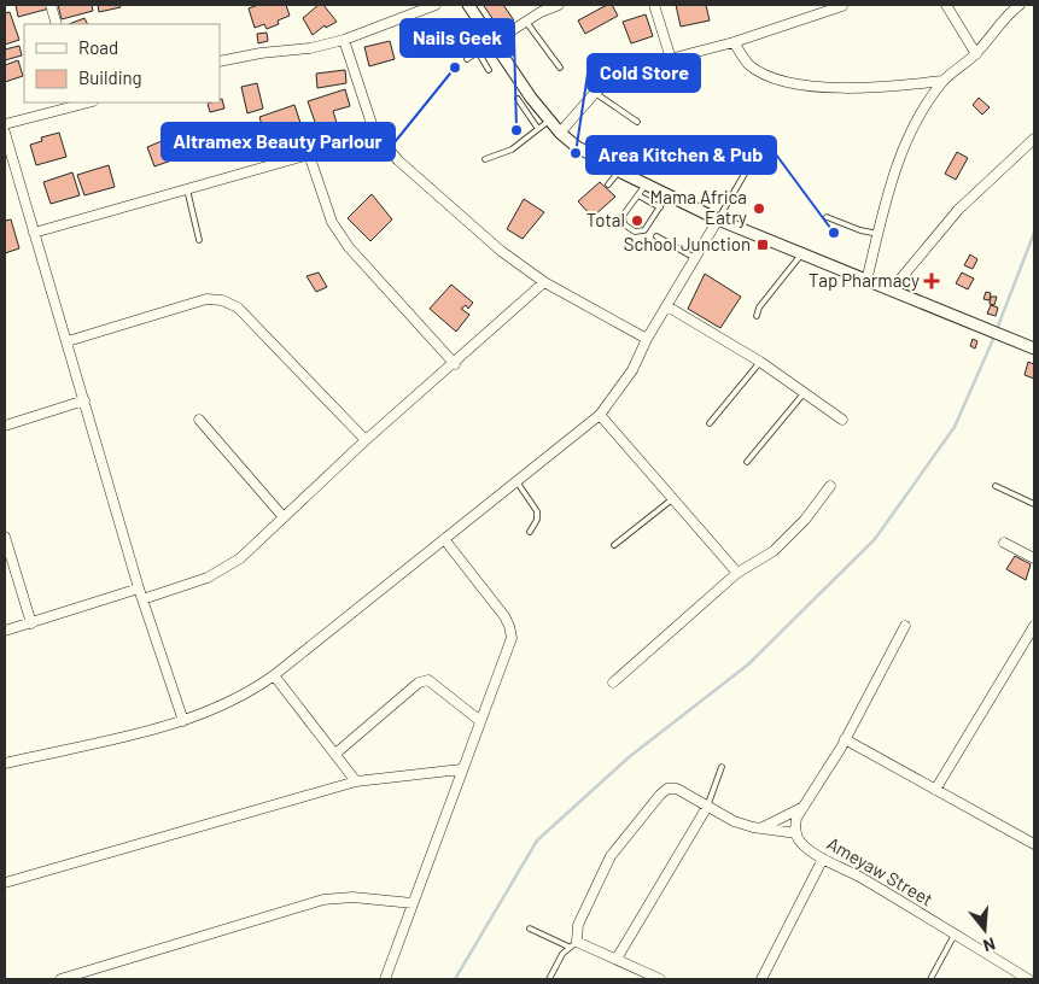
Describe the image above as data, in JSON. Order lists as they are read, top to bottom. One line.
{"streets":{"street":["Ameyaw Street"]},"places":{"other":["Altramex Beauty Parlour","Nails Geek","Cold Store","Mama Africa Eatry","Total","Area Kitchen & Pub"],"transit":["School Junction"],"health":["Tap Pharmacy"]},"legend":["Road","Building"],"north":"bottom"}
